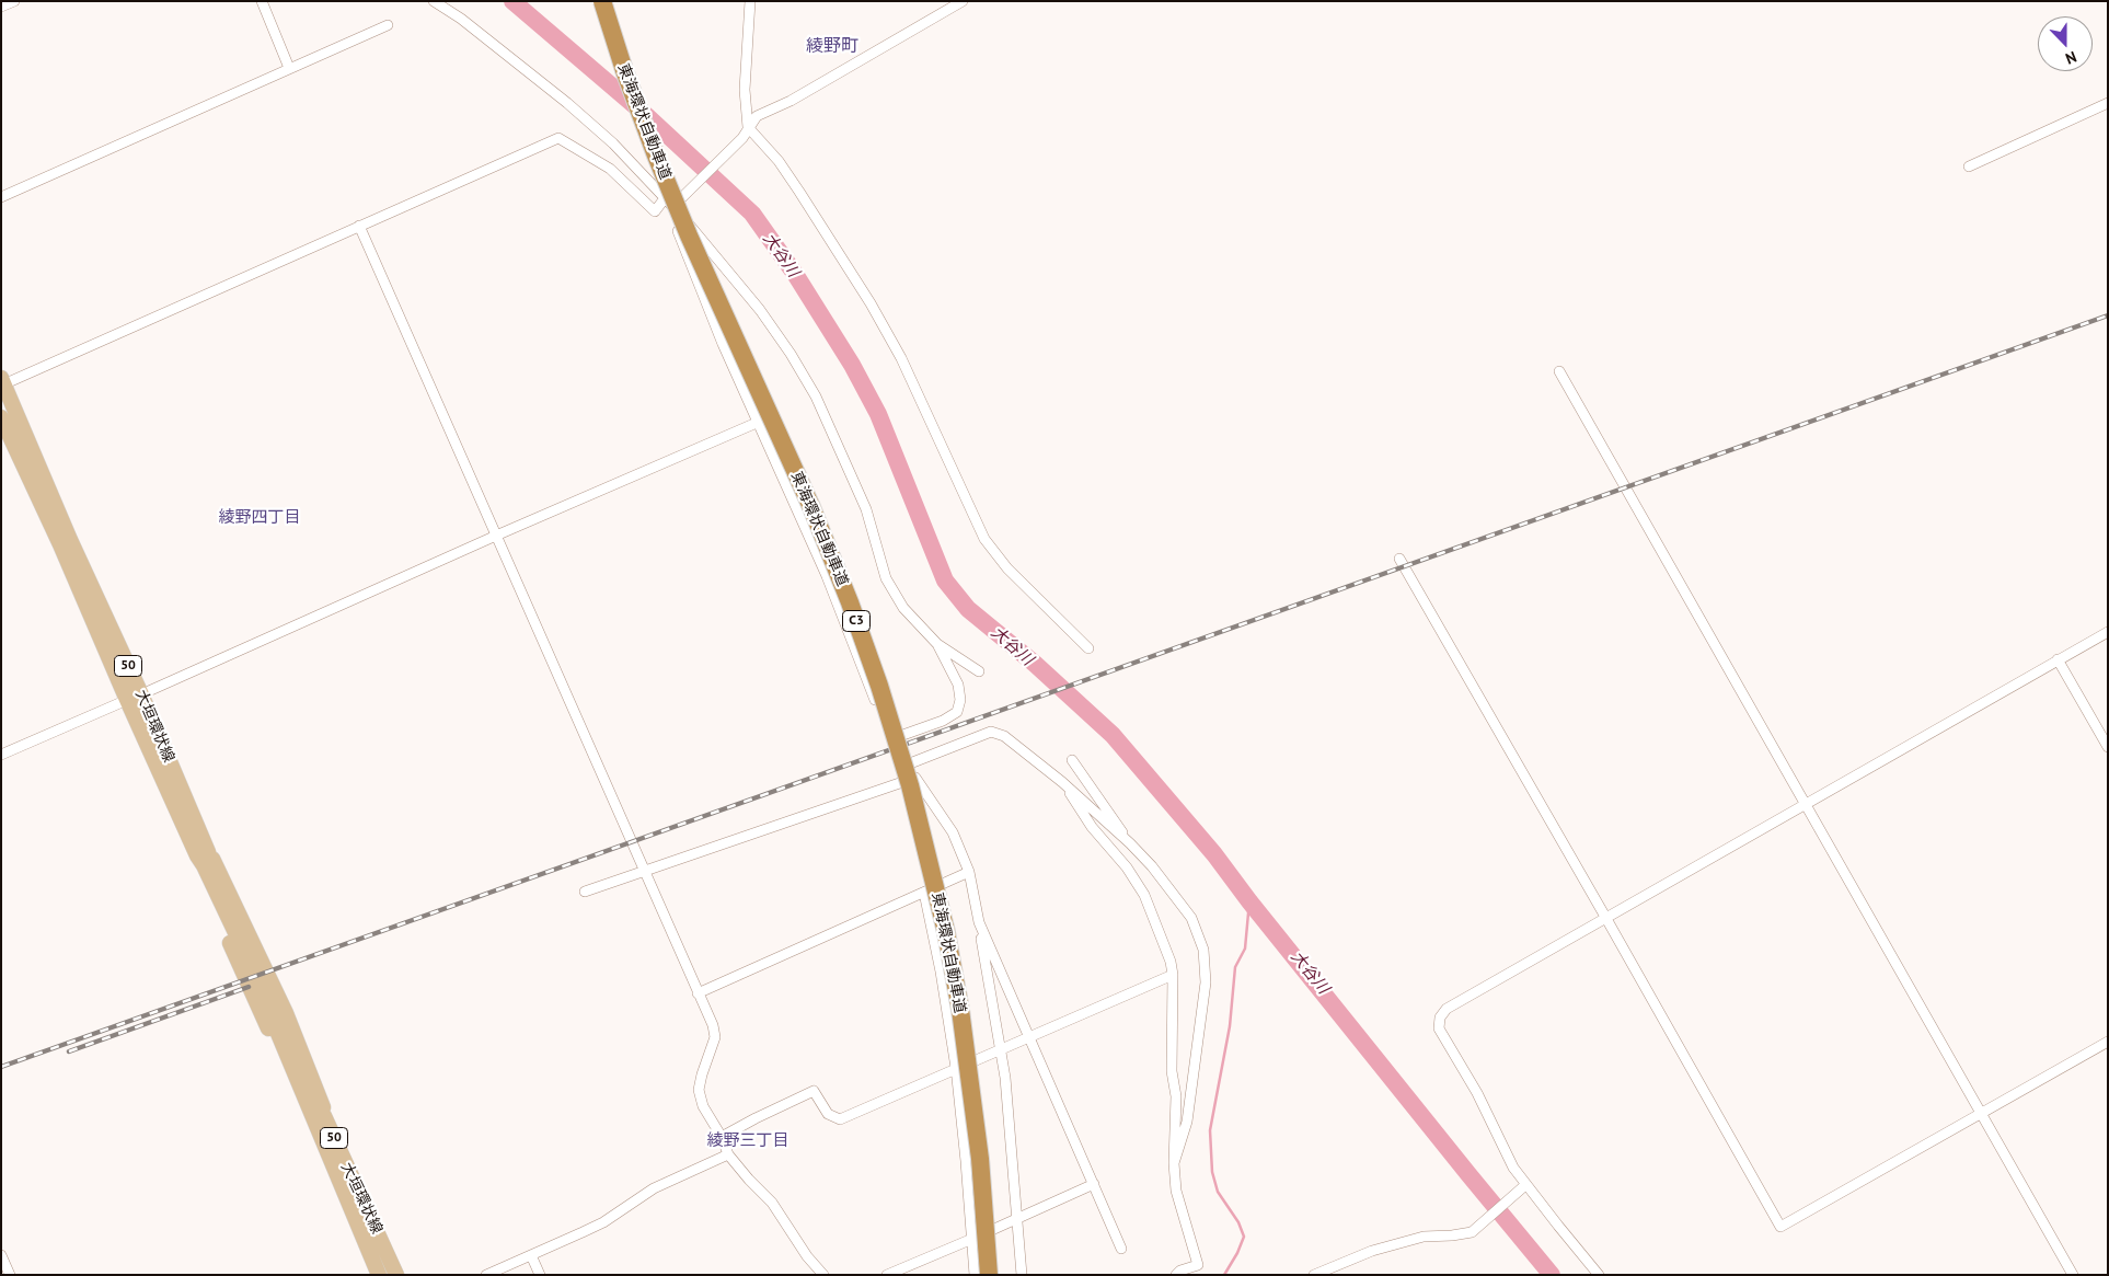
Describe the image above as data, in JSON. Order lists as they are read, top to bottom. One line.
{"streets":{"highway":["東海環状自動車道","C3"],"main road":["50","大垣環状線"]},"districts":["綾野町","綾野四丁目","綾野三丁目"],"water":["大谷川"],"north":"bottom"}
